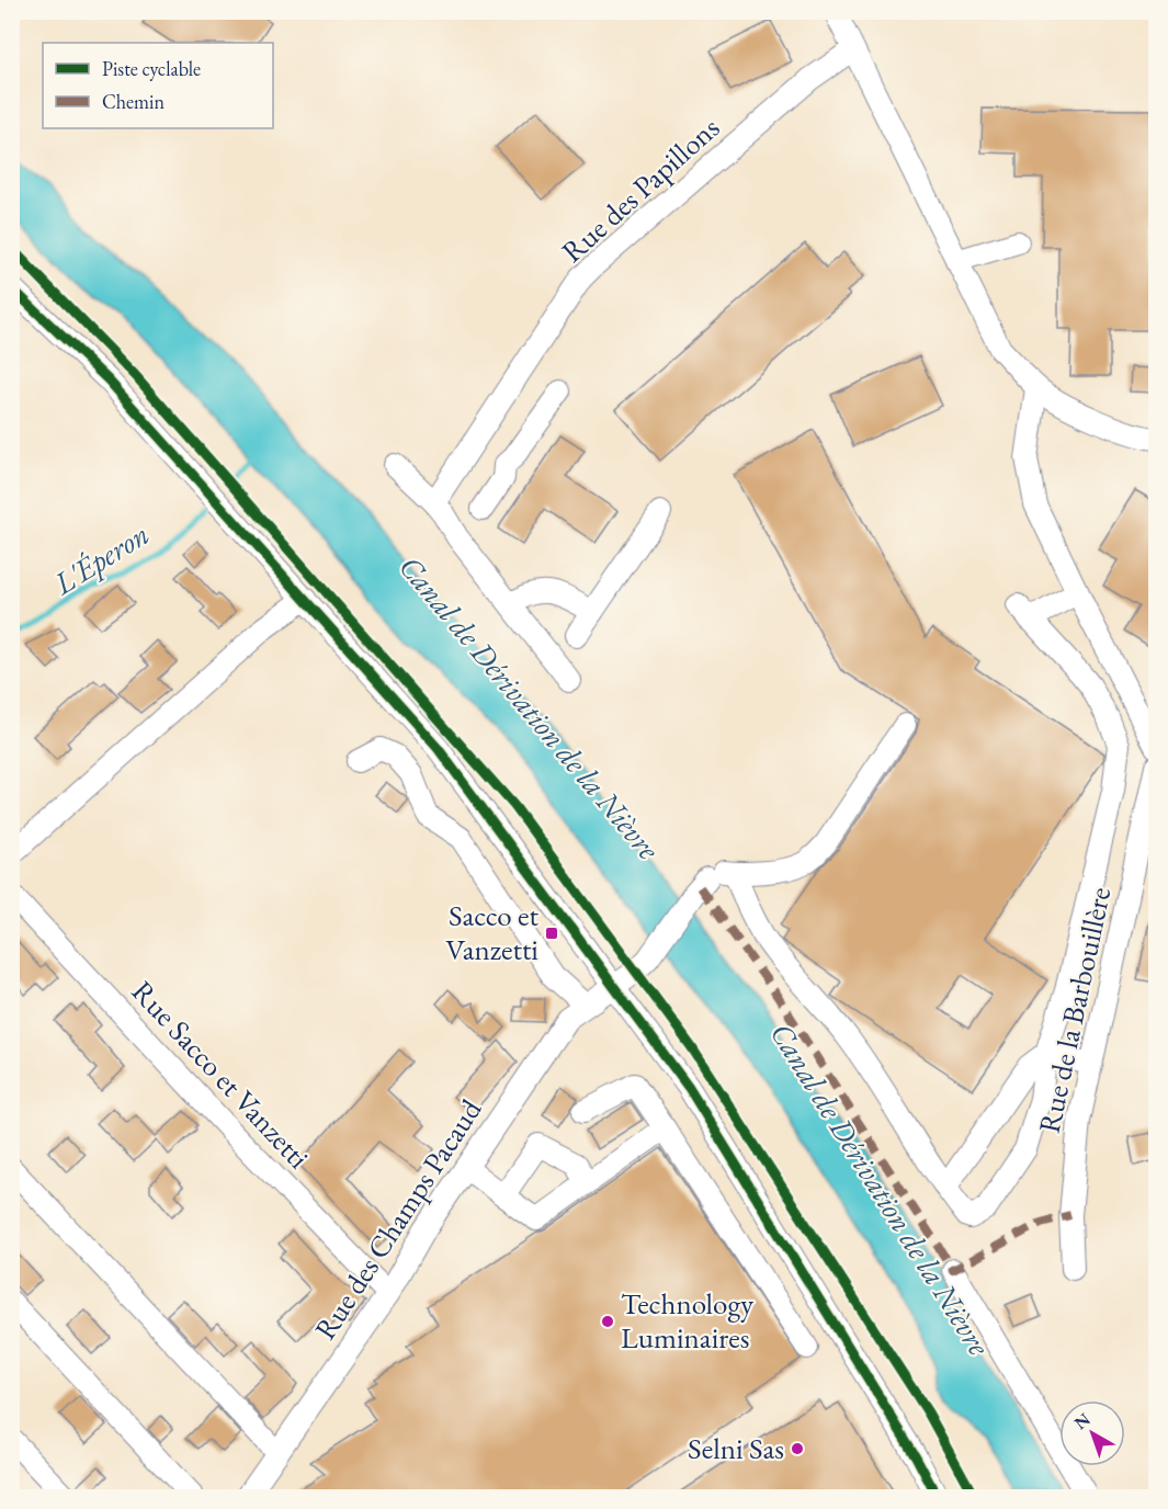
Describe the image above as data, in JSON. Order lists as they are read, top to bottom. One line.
{"streets":{"street":["Rue des Papillons","Rue de la Barbouillère","Rue Sacco et Vanzetti","Rue des Champs Pacaud"]},"crossings":[["Rue Sacco et Vanzetti","Rue des Champs Pacaud"]],"water":["L'Éperon","Canal de Dérivation de la Nièvre"],"places":{"transit":["Sacco et Vanzetti"],"other":["Technology Luminaires","Selni Sas"]},"legend":["Piste cyclable","Chemin"],"north":"top left"}
